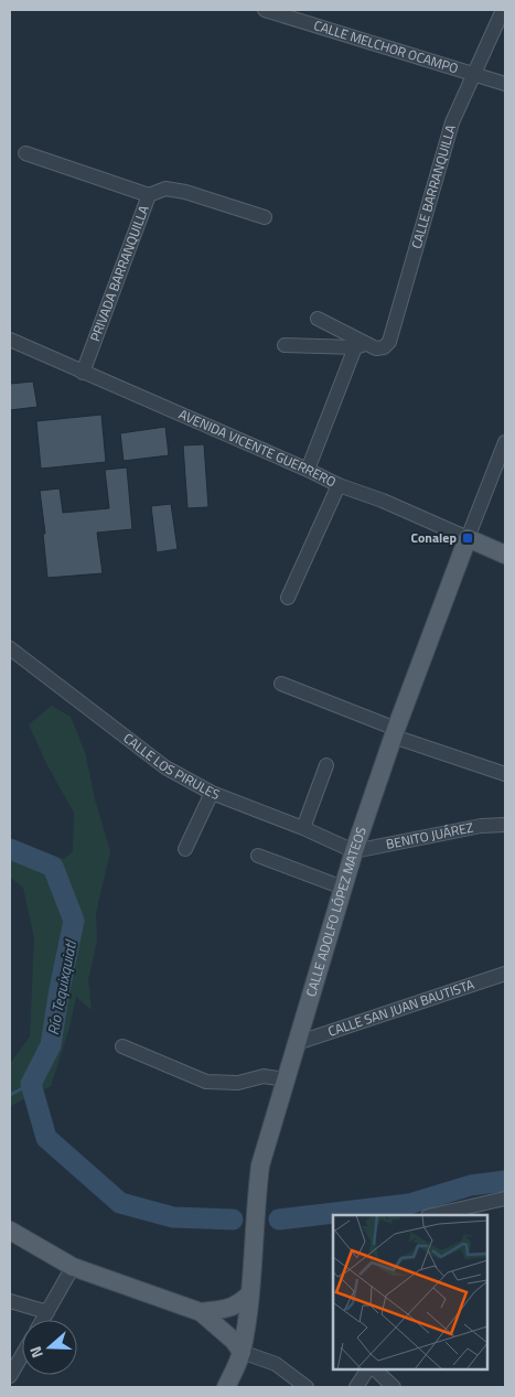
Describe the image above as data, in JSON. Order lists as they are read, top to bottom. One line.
{"streets":{"main road":["AVENIDA VICENTE GUERRERO","CALLE ADOLFO LÓPEZ MATEOS"],"street":["CALLE MELCHOR OCAMPO","CALLE BARRANQUILLA","PRIVADA BARRANQUILLA","CALLE LOS PIRULES","BENITO JUÁREZ","CALLE SAN JUAN BAUTISTA"]},"crossings":[["CALLE MELCHOR OCAMPO","CALLE BARRANQUILLA"],["PRIVADA BARRANQUILLA","AVENIDA VICENTE GUERRERO"],["AVENIDA VICENTE GUERRERO","CALLE ADOLFO LÓPEZ MATEOS"],["CALLE LOS PIRULES","BENITO JUÁREZ"],["CALLE LOS PIRULES","CALLE ADOLFO LÓPEZ MATEOS"],["BENITO JUÁREZ","CALLE ADOLFO LÓPEZ MATEOS"],["CALLE ADOLFO LÓPEZ MATEOS","CALLE SAN JUAN BAUTISTA"]],"water":["Río Tequixquiatl"],"places":{"transit":["Conalep"]},"north":"left"}
